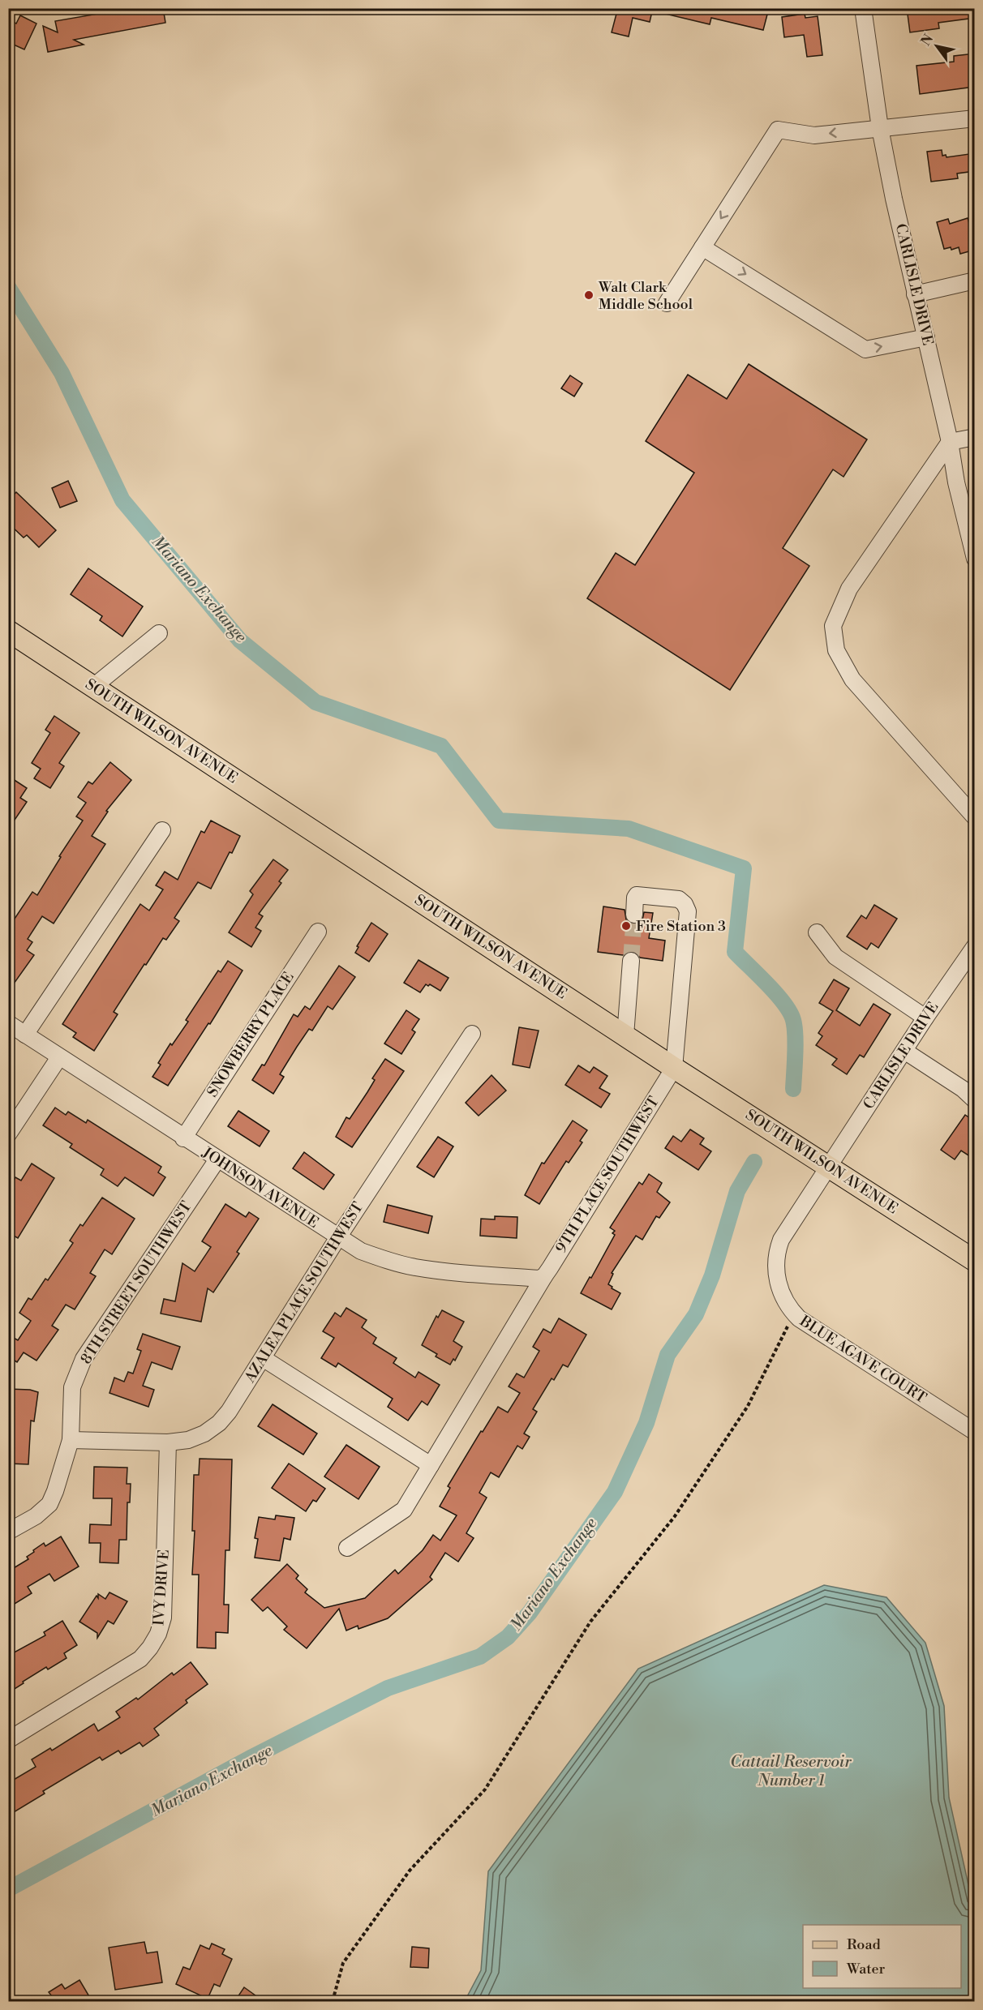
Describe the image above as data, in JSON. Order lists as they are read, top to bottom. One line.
{"streets":{"main road":["SOUTH WILSON AVENUE"],"street":["CARLISLE DRIVE","SNOWBERRY PLACE","9TH PLACE SOUTHWEST","JOHNSON AVENUE","8TH STREET SOUTHWEST","AZALEA PLACE SOUTHWEST","BLUE AGAVE COURT","IVY DRIVE"]},"crossings":[["CARLISLE DRIVE","SOUTH WILSON AVENUE"],["CARLISLE DRIVE","BLUE AGAVE COURT"],["SOUTH WILSON AVENUE","9TH PLACE SOUTHWEST"],["SOUTH WILSON AVENUE","BLUE AGAVE COURT"],["SNOWBERRY PLACE","JOHNSON AVENUE"],["9TH PLACE SOUTHWEST","JOHNSON AVENUE"],["JOHNSON AVENUE","8TH STREET SOUTHWEST"],["JOHNSON AVENUE","AZALEA PLACE SOUTHWEST"],["8TH STREET SOUTHWEST","AZALEA PLACE SOUTHWEST"],["AZALEA PLACE SOUTHWEST","IVY DRIVE"]],"water":["Mariano Exchange","Cattail Reservoir Number 1"],"places":["Walt Clark Middle School","Fire Station 3"],"legend":["Road","Water"],"north":"top left"}
